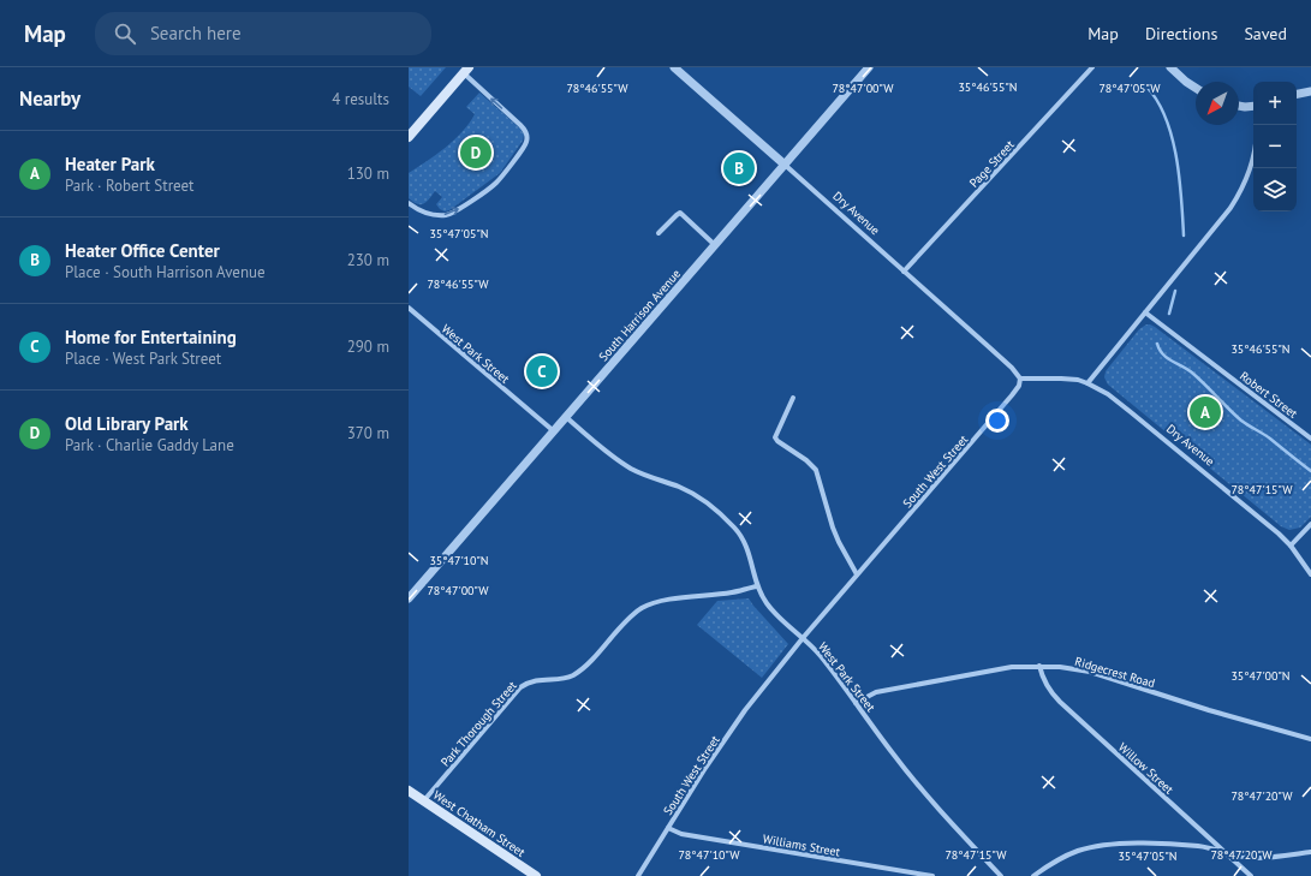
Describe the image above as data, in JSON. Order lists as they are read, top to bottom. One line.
{"streets":{"main road":["West Chatham Street"],"street":["Page Street","Dry Avenue","South Harrison Avenue","West Park Street","Robert Street","South West Street","Ridgecrest Road","Park Thorough Street","Willow Street","Williams Street"]},"crossings":[["Page Street","Dry Avenue"],["Dry Avenue","South Harrison Avenue"],["Dry Avenue","South West Street"],["South Harrison Avenue","West Park Street"],["West Park Street","South West Street"],["West Park Street","Ridgecrest Road"],["West Park Street","Park Thorough Street"],["South West Street","Williams Street"],["Ridgecrest Road","Willow Street"],["Park Thorough Street","West Chatham Street"]],"north":"bottom left","page":{"header":"Map","search":"Search here","nav":["Map","Directions","Saved"],"heading":["Nearby","4 results"],"map_buttons":["+","−"],"list":[{"mark":"A","name":"Heater Park","note":"Park · Robert Street","value":"130 m"},{"mark":"B","name":"Heater Office Center","note":"Place · South Harrison Avenue","value":"230 m"},{"mark":"C","name":"Home for Entertaining","note":"Place · West Park Street","value":"290 m"},{"mark":"D","name":"Old Library Park","note":"Park · Charlie Gaddy Lane","value":"370 m"}],"pins":["D","B","C","A"]},"coordinates":["35°46'55\"N","78°46'55\"W","78°47'00\"W","78°47'05\"W","35°47'05\"N","78°47'15\"W","35°47'10\"N","35°47'00\"N","78°47'20\"W","78°47'10\"W"]}
